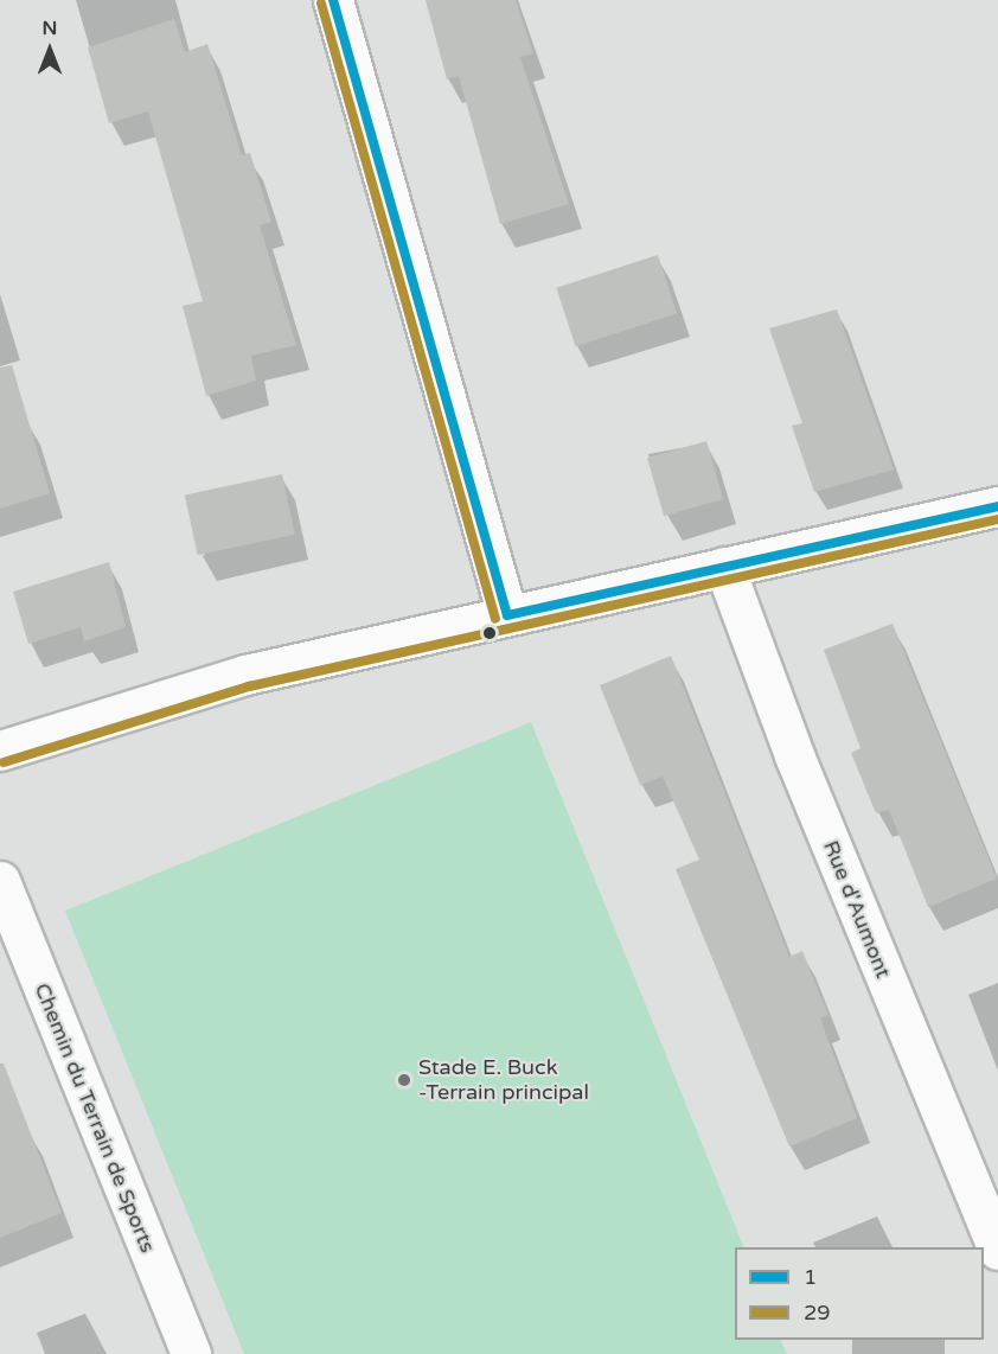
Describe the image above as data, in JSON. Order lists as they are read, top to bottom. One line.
{"streets":{"street":["Rue d'Aumont","Chemin du Terrain de Sports"]},"places":["Stade E. Buck -Terrain principal"],"lines":["transit line 1","transit line 29"],"legend":["1","29"],"north":"top"}
